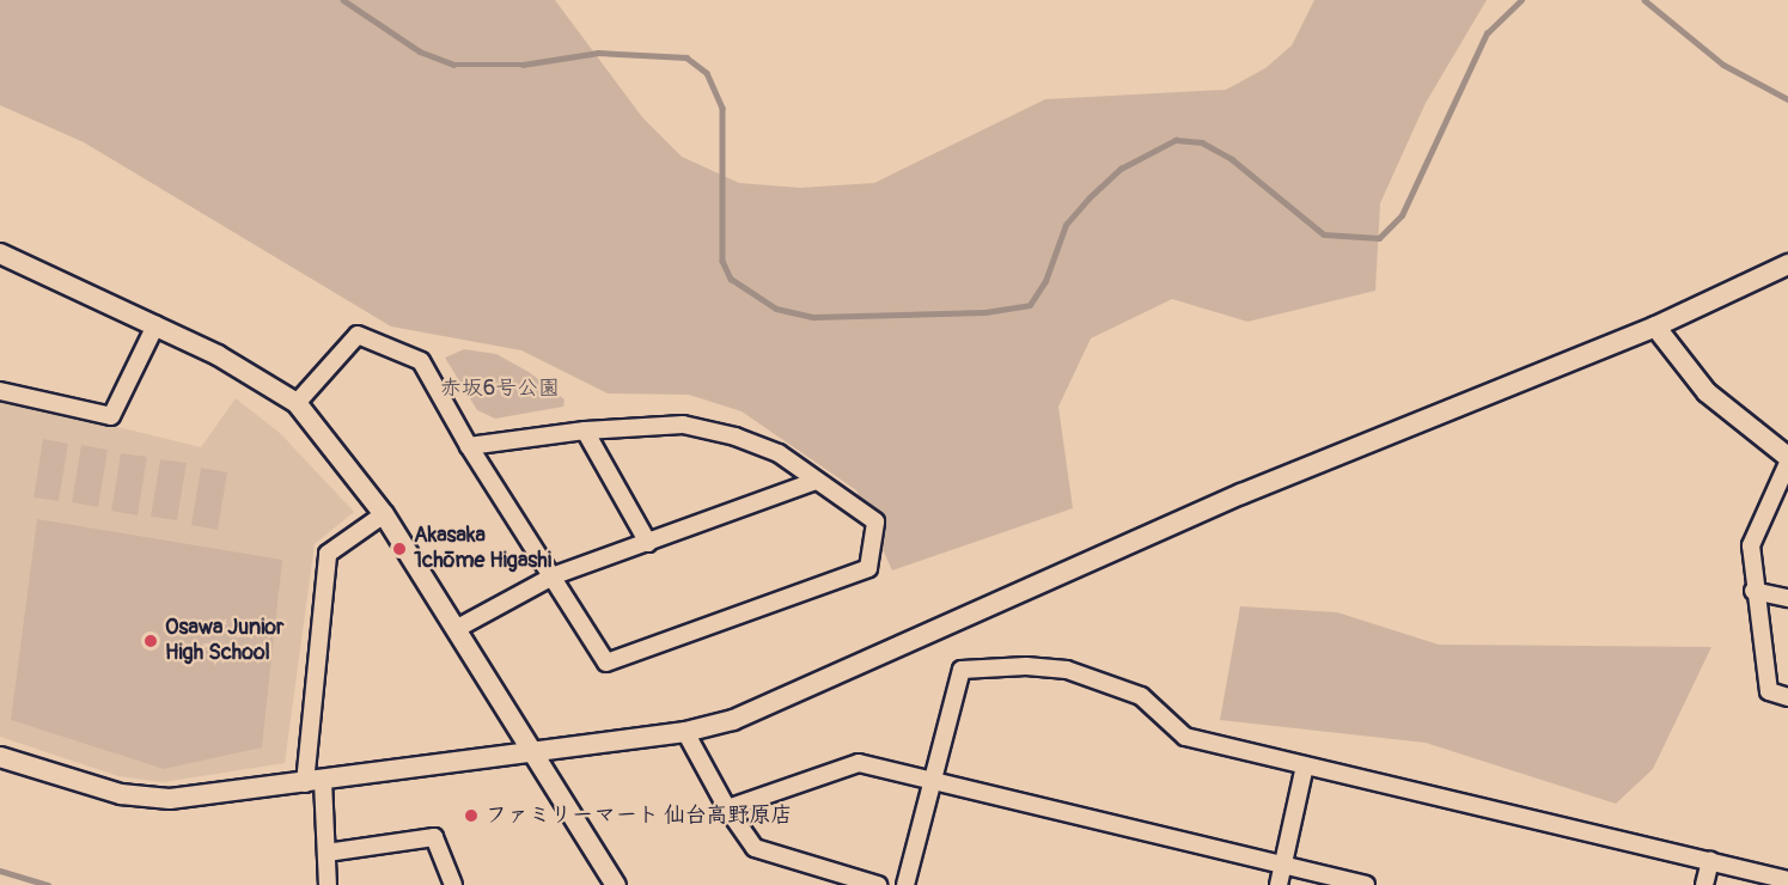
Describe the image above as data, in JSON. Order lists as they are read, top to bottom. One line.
{"parks":["赤坂6号公園"],"places":["Akasaka 1chōme Higashi","Osawa Junior High School","ファミリーマート 仙台高野原店"]}
